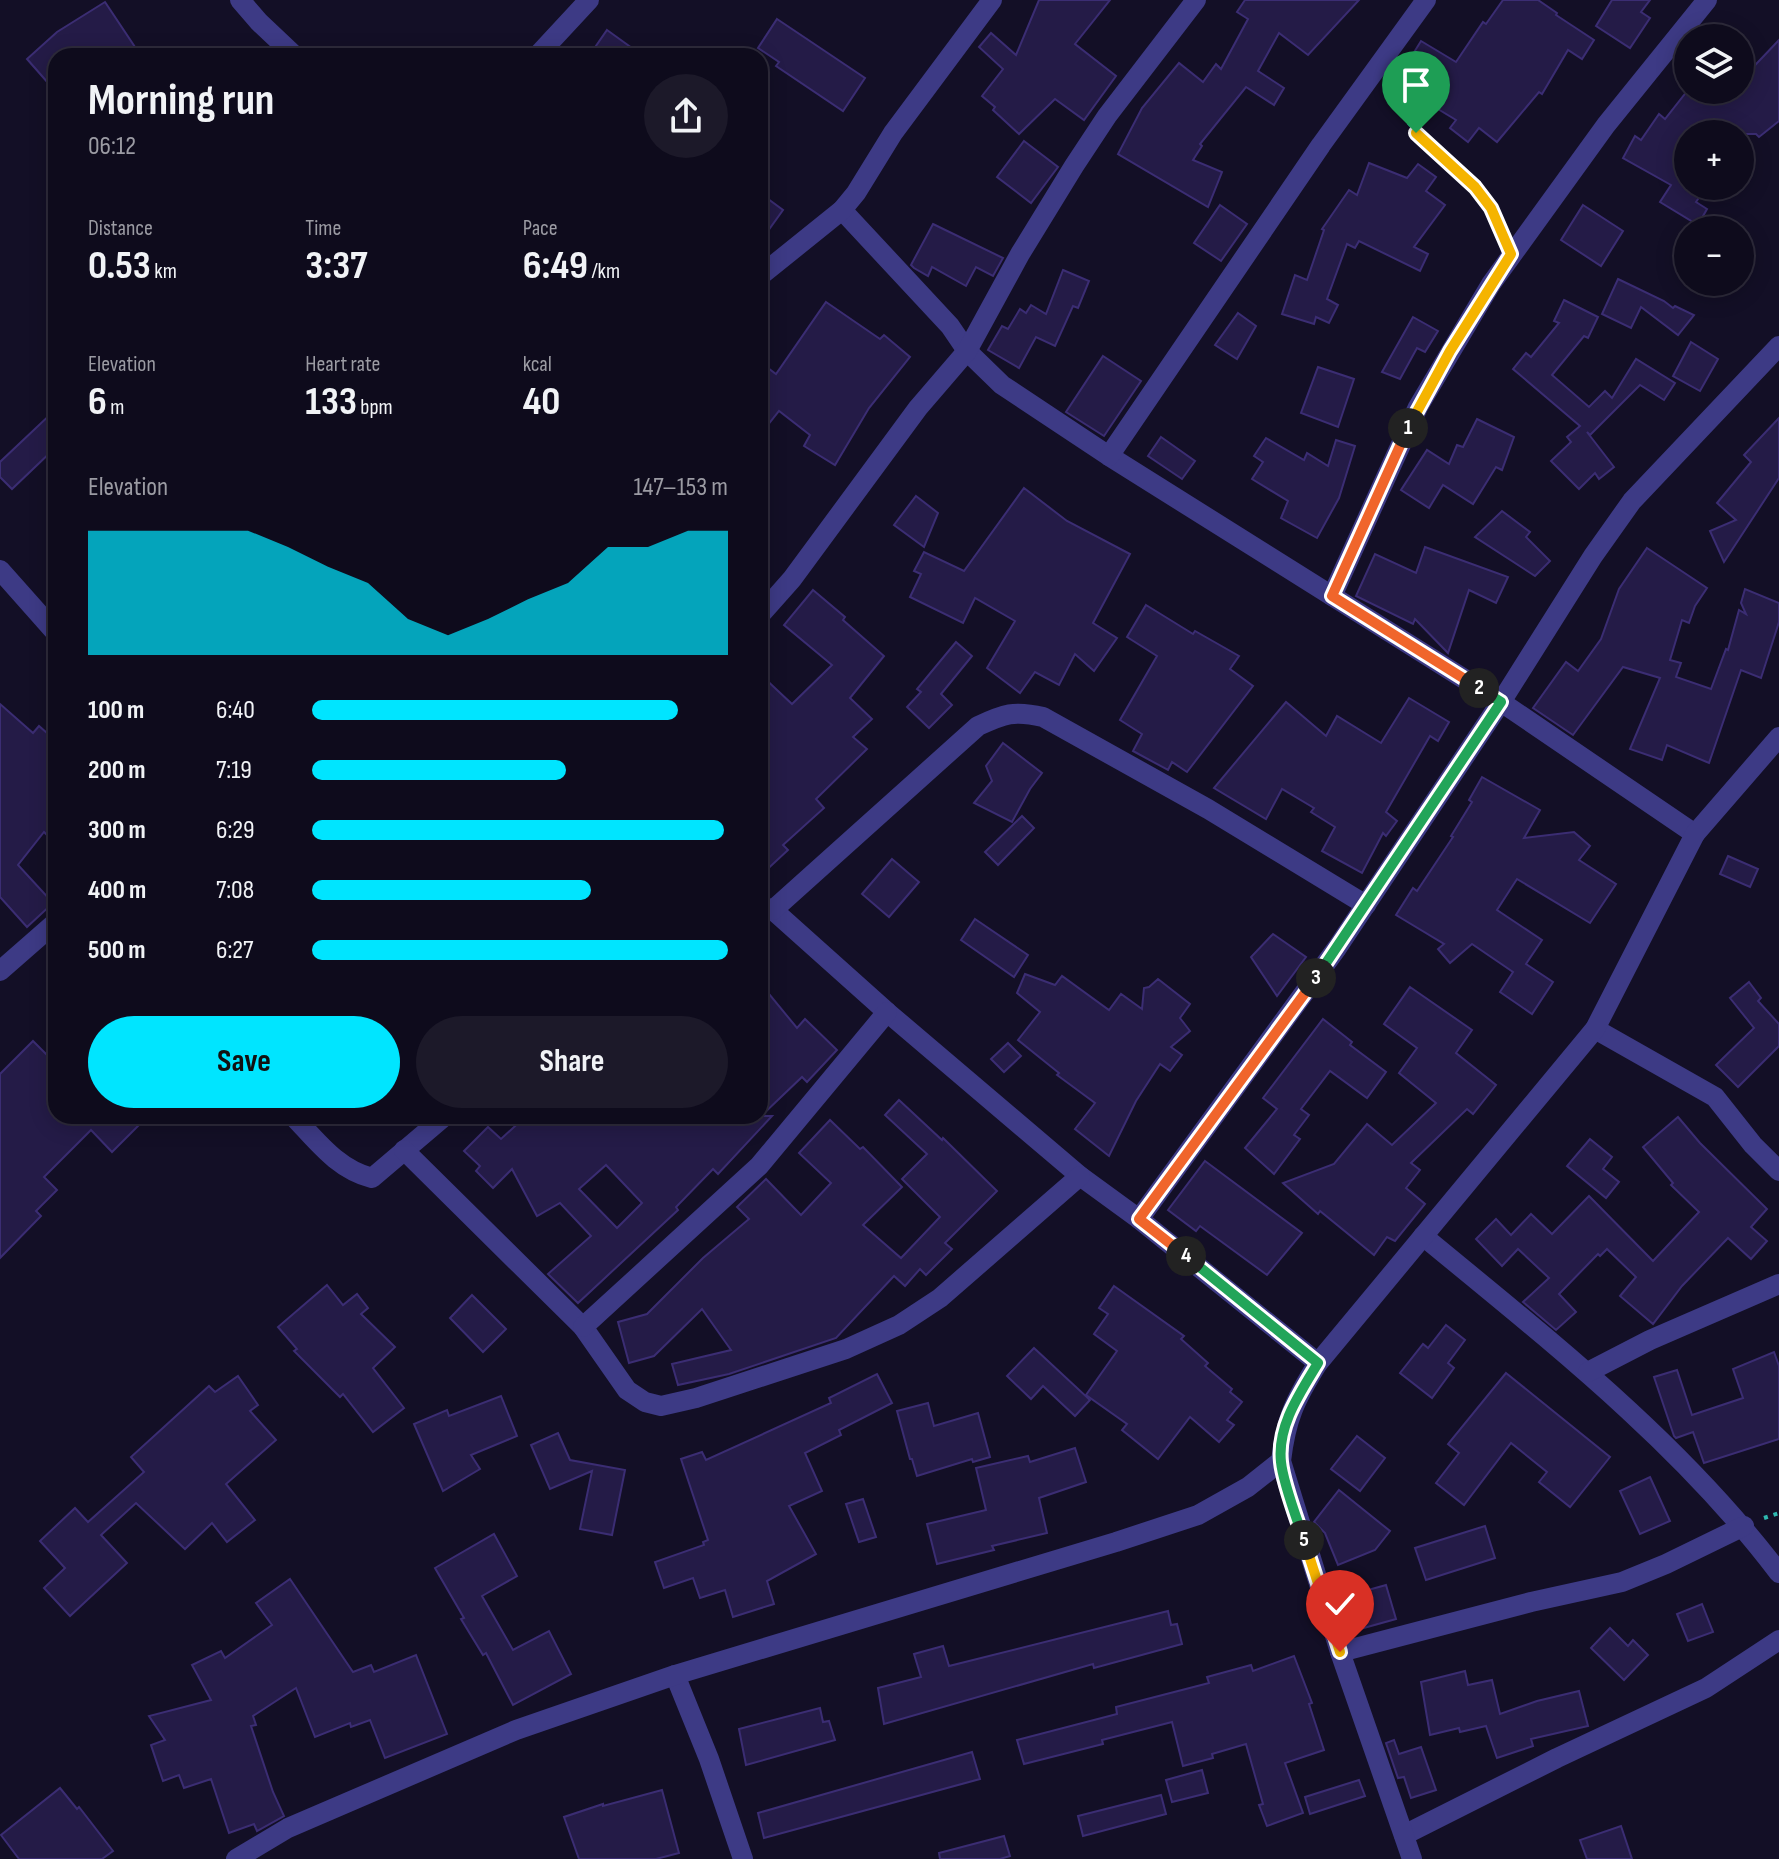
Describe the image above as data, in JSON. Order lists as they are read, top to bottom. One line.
{"page":{"map_buttons":["+","−"],"heading":["Morning run","06:12"],"stats":[["Distance","0.53 km"],["Time","3:37"],["Pace","6:49 /km"],["Elevation","6 m"],["Heart rate","133 bpm"],["kcal","40"]],"pins":["1","2","3","4","5"],"chart":["Elevation","147–153 m"],"list":[{"name":"100 m","note":"6:40"},{"name":"200 m","note":"7:19"},{"name":"300 m","note":"6:29"},{"name":"400 m","note":"7:08"},{"name":"500 m","note":"6:27"}],"buttons":["Save","Share"]}}
